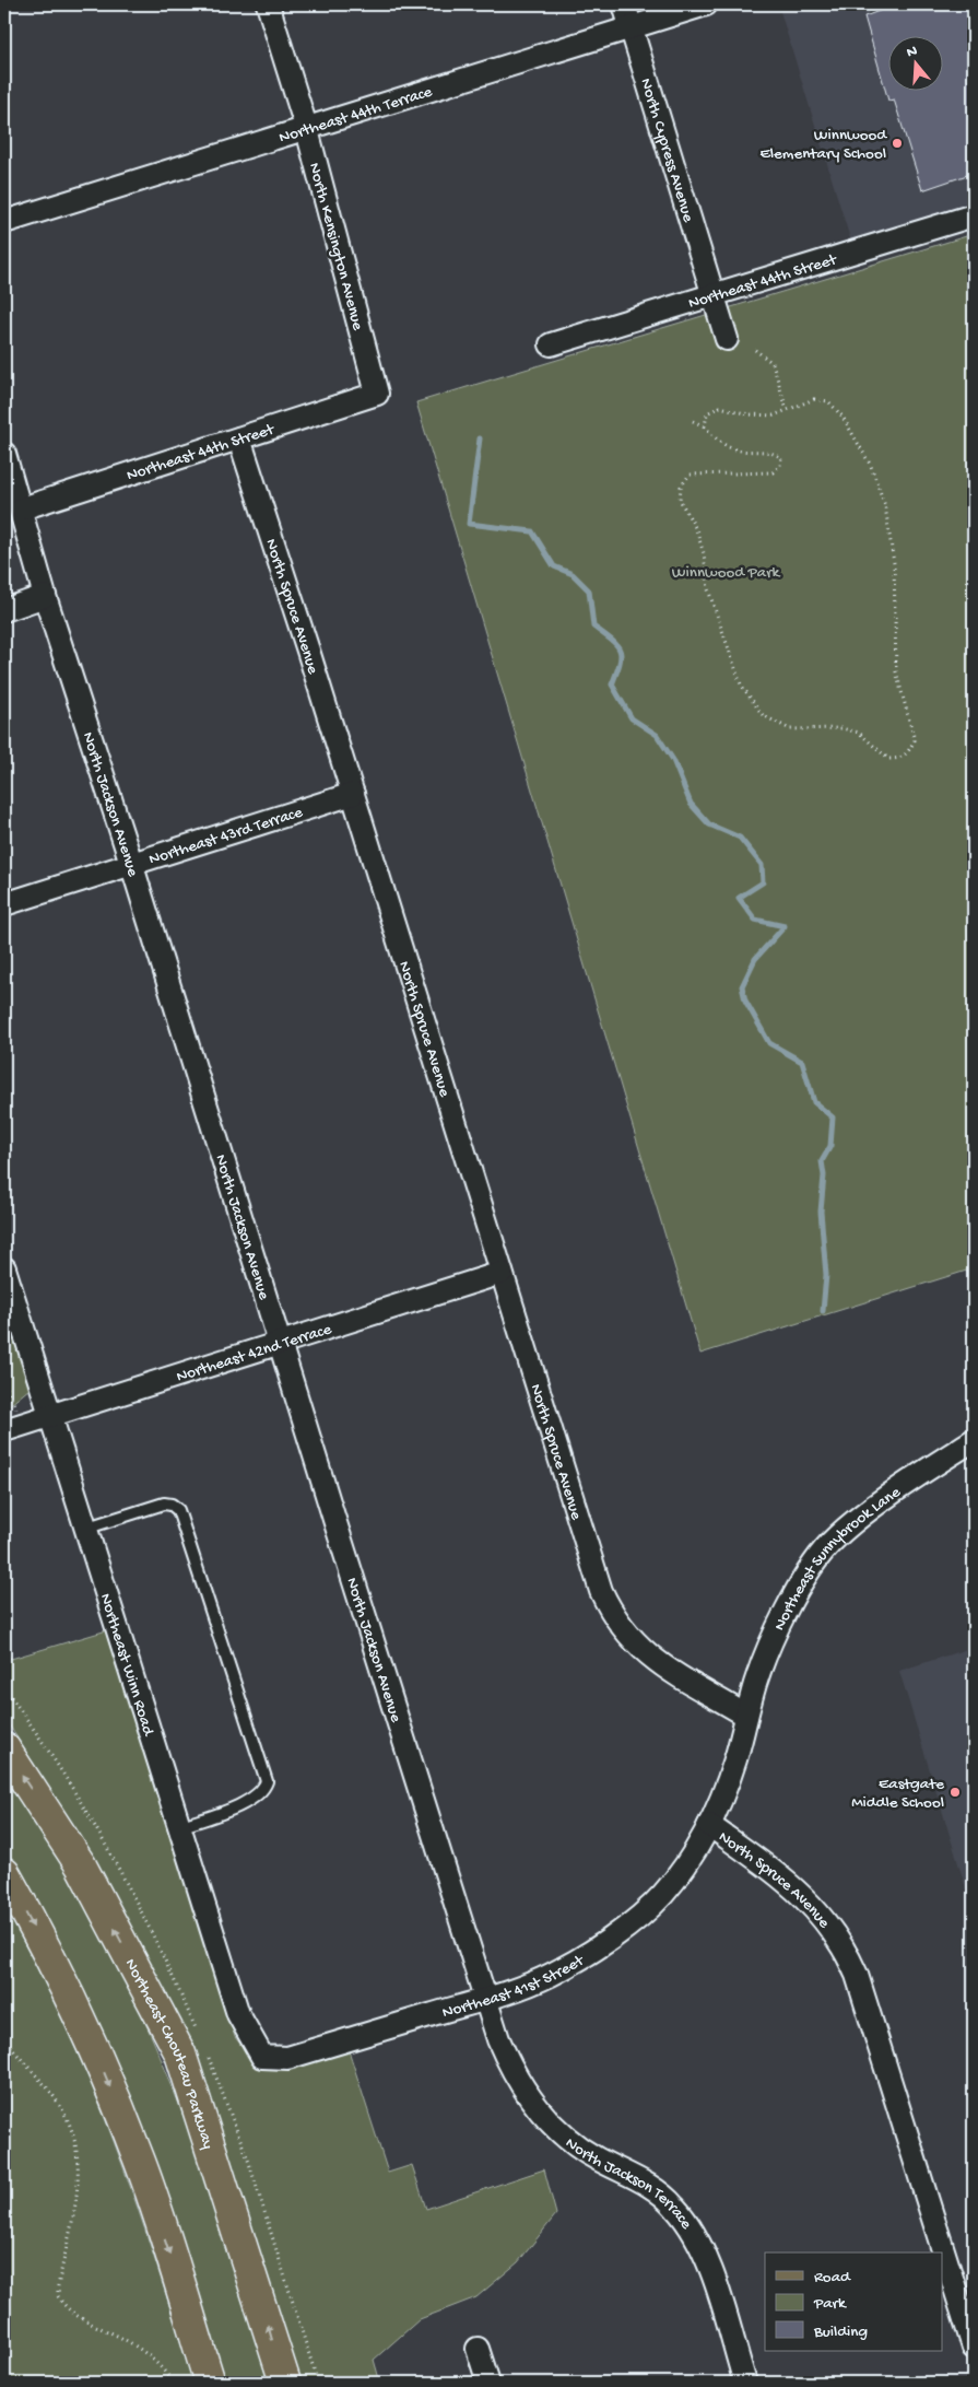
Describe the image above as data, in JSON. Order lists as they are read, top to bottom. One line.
{"streets":{"main road":["Northeast Chouteau Parkway"],"street":["Northeast 44th Terrace","North Cypress Avenue","North Kensington Avenue","Northeast 44th Street","North Spruce Avenue","North Jackson Avenue","Northeast 43rd Terrace","Northeast 42nd Terrace","Northeast Sunnybrook Lane","Northeast Winn Road","Northeast 41st Street","North Jackson Terrace"]},"crossings":[["Northeast 44th Terrace","North Cypress Avenue"],["Northeast 44th Terrace","North Kensington Avenue"],["North Cypress Avenue","Northeast 44th Street"],["North Kensington Avenue","Northeast 44th Street"],["Northeast 44th Street","North Spruce Avenue"],["Northeast 44th Street","North Jackson Avenue"],["North Spruce Avenue","Northeast 43rd Terrace"],["North Spruce Avenue","Northeast 42nd Terrace"],["North Spruce Avenue","Northeast Sunnybrook Lane"],["North Spruce Avenue","Northeast 41st Street"],["North Jackson Avenue","Northeast 43rd Terrace"],["North Jackson Avenue","Northeast 42nd Terrace"],["North Jackson Avenue","Northeast 41st Street"],["North Jackson Avenue","North Jackson Terrace"],["Northeast 42nd Terrace","Northeast Winn Road"],["Northeast Winn Road","Northeast 41st Street"],["Northeast 41st Street","North Jackson Terrace"]],"parks":["Winnwood Park"],"places":["Winnwood Elementary School","Eastgate Middle School"],"legend":["Road","Park","Building"],"north":"top"}
